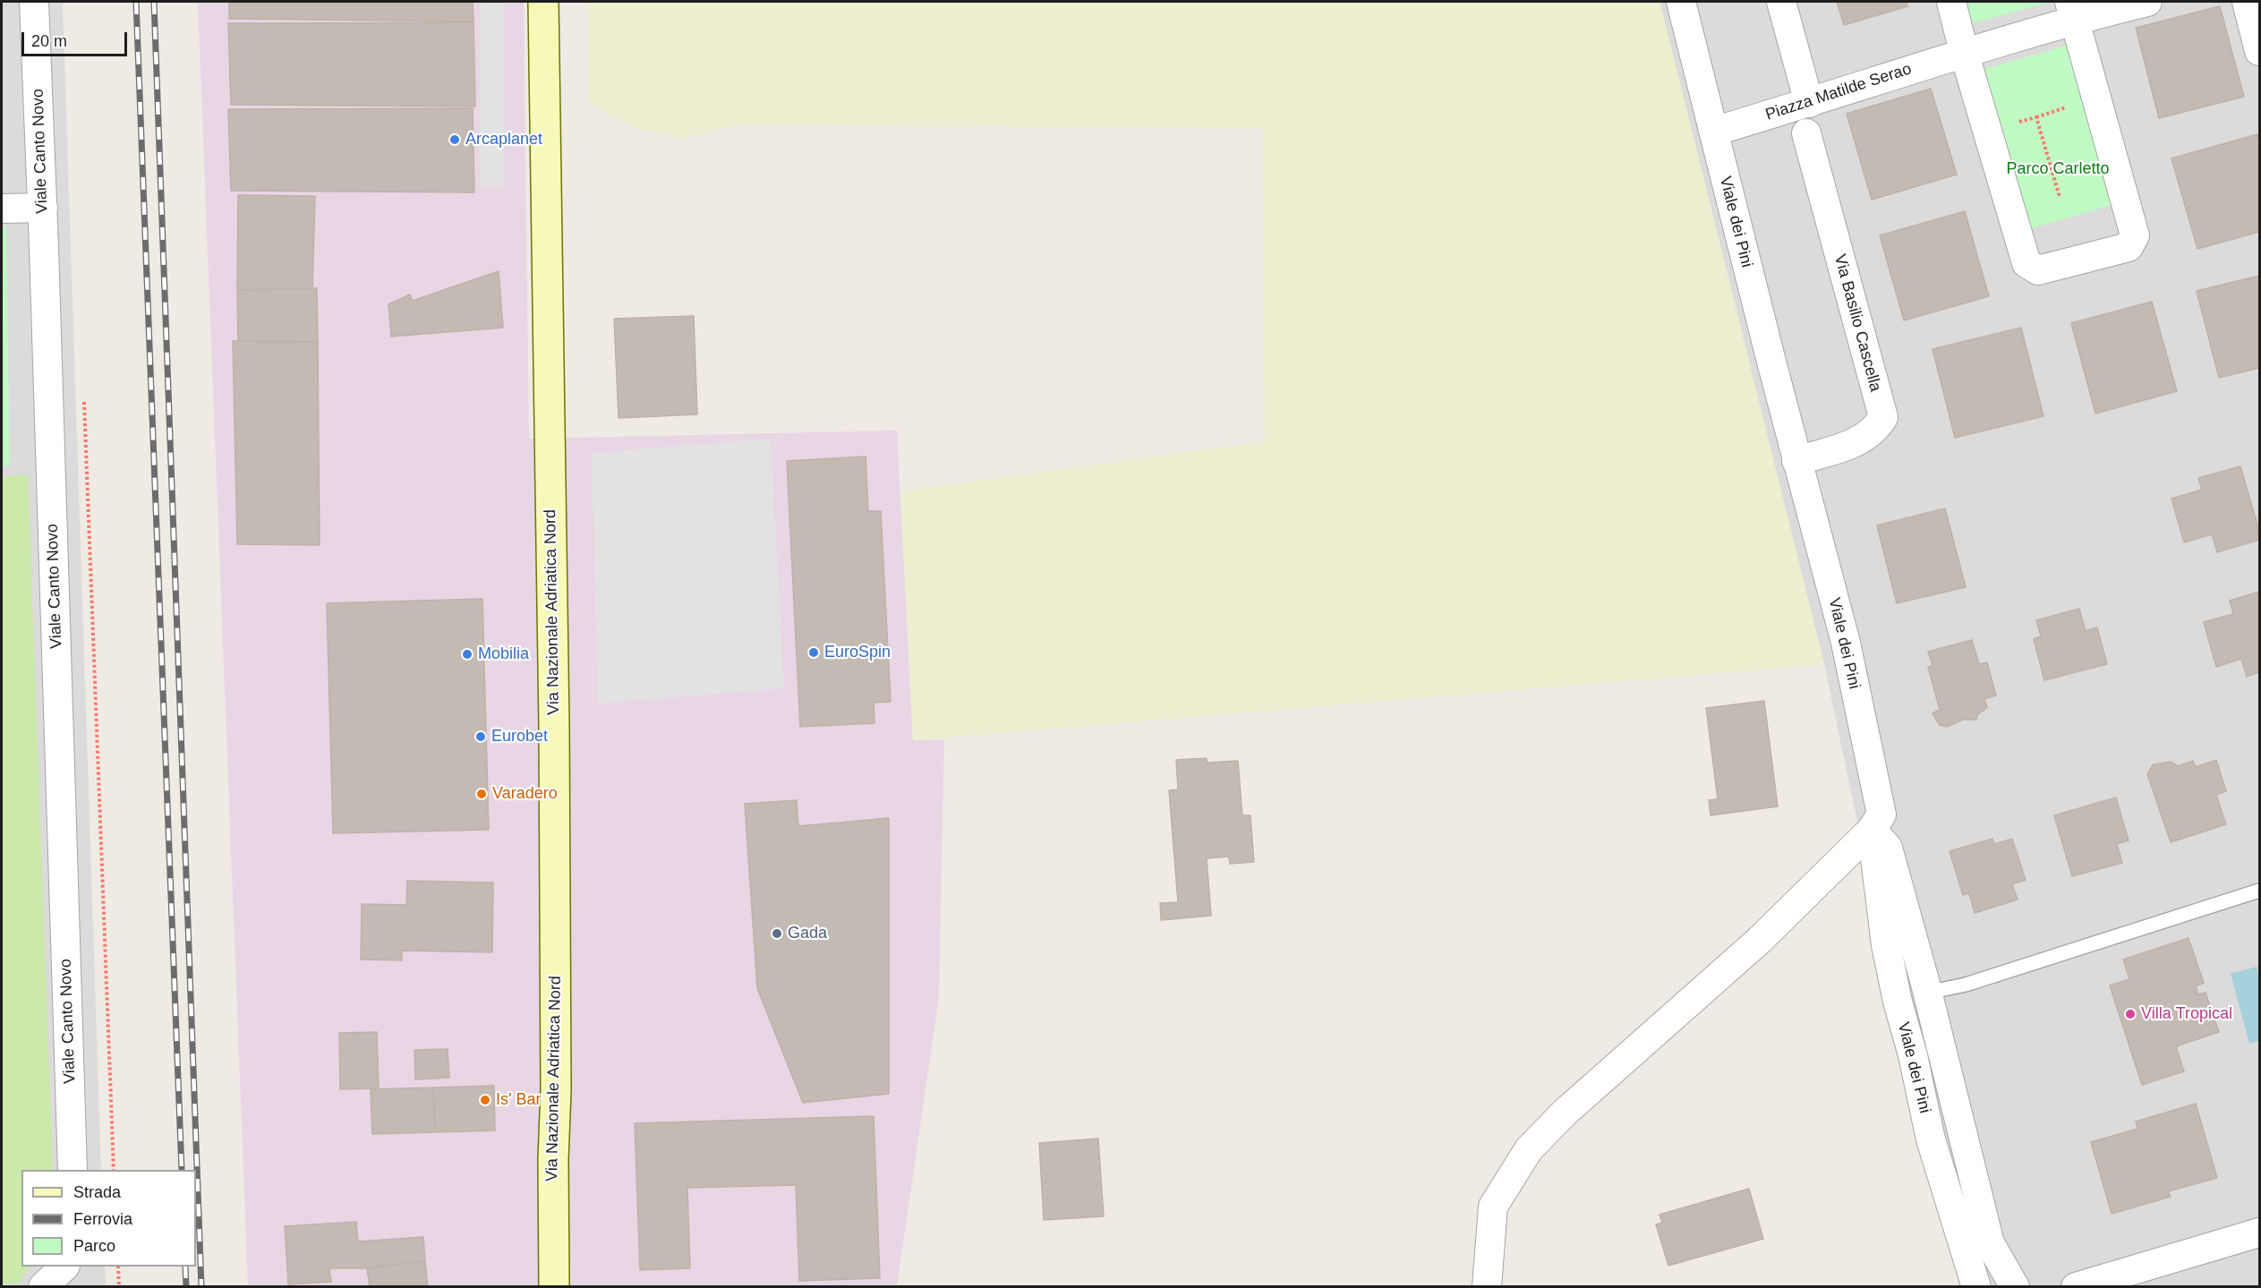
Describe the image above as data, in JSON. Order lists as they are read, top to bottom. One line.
{"streets":{"main road":["Via Nazionale Adriatica Nord"],"street":["Piazza Matilde Serao","Viale Canto Novo","Viale dei Pini","Via Basilio Cascella"]},"crossings":[["Piazza Matilde Serao","Viale dei Pini"],["Viale dei Pini","Via Basilio Cascella"]],"parks":["Parco Carletto"],"places":["Arcaplanet","EuroSpin","Mobilia","Eurobet","Varadero","Gada","Villa Tropical","Is' Bar"],"legend":["Strada","Ferrovia","Parco"],"scale_bar":"20 m"}
